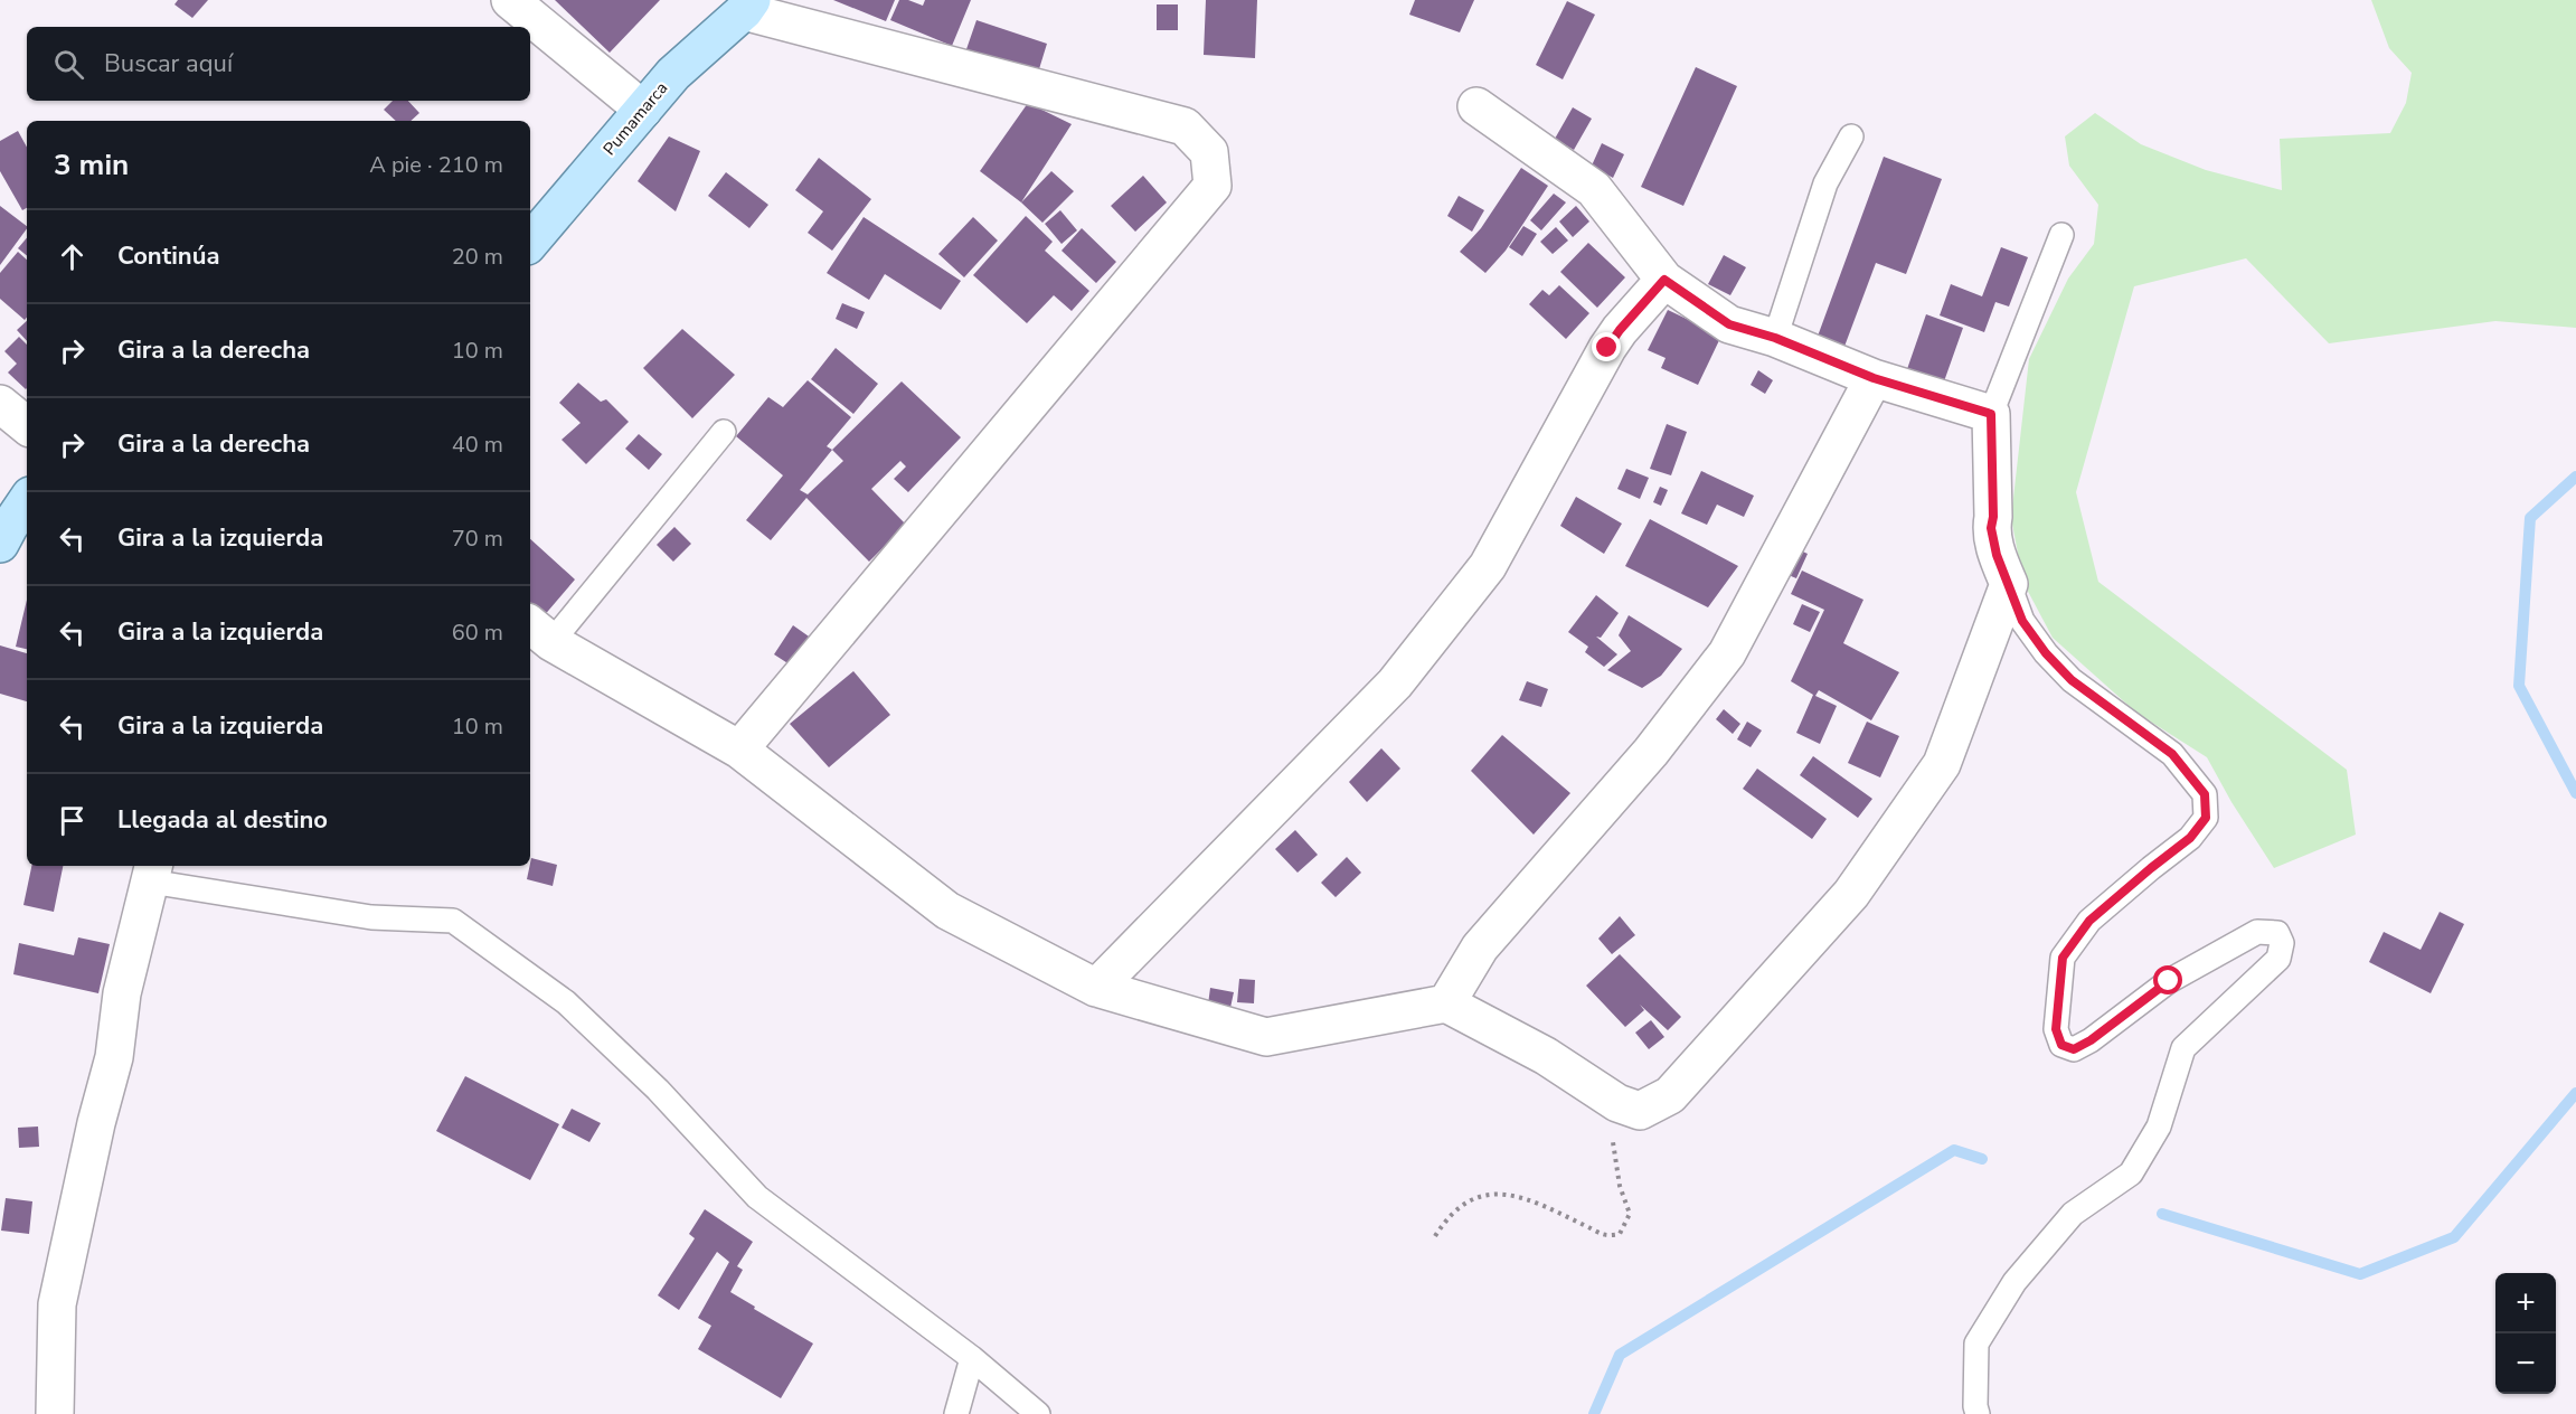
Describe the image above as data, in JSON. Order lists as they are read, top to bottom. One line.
{"streets":{"main road":["Pumamarca"]},"page":{"search":"Buscar aquí","heading":["3 min","A pie · 210 m"],"list":[["Continúa","20 m"],["Gira a la derecha","10 m"],["Gira a la derecha","40 m"],["Gira a la izquierda","70 m"],["Gira a la izquierda","60 m"],["Gira a la izquierda","10 m"],"Llegada al destino"],"map_buttons":["+","−"]}}
